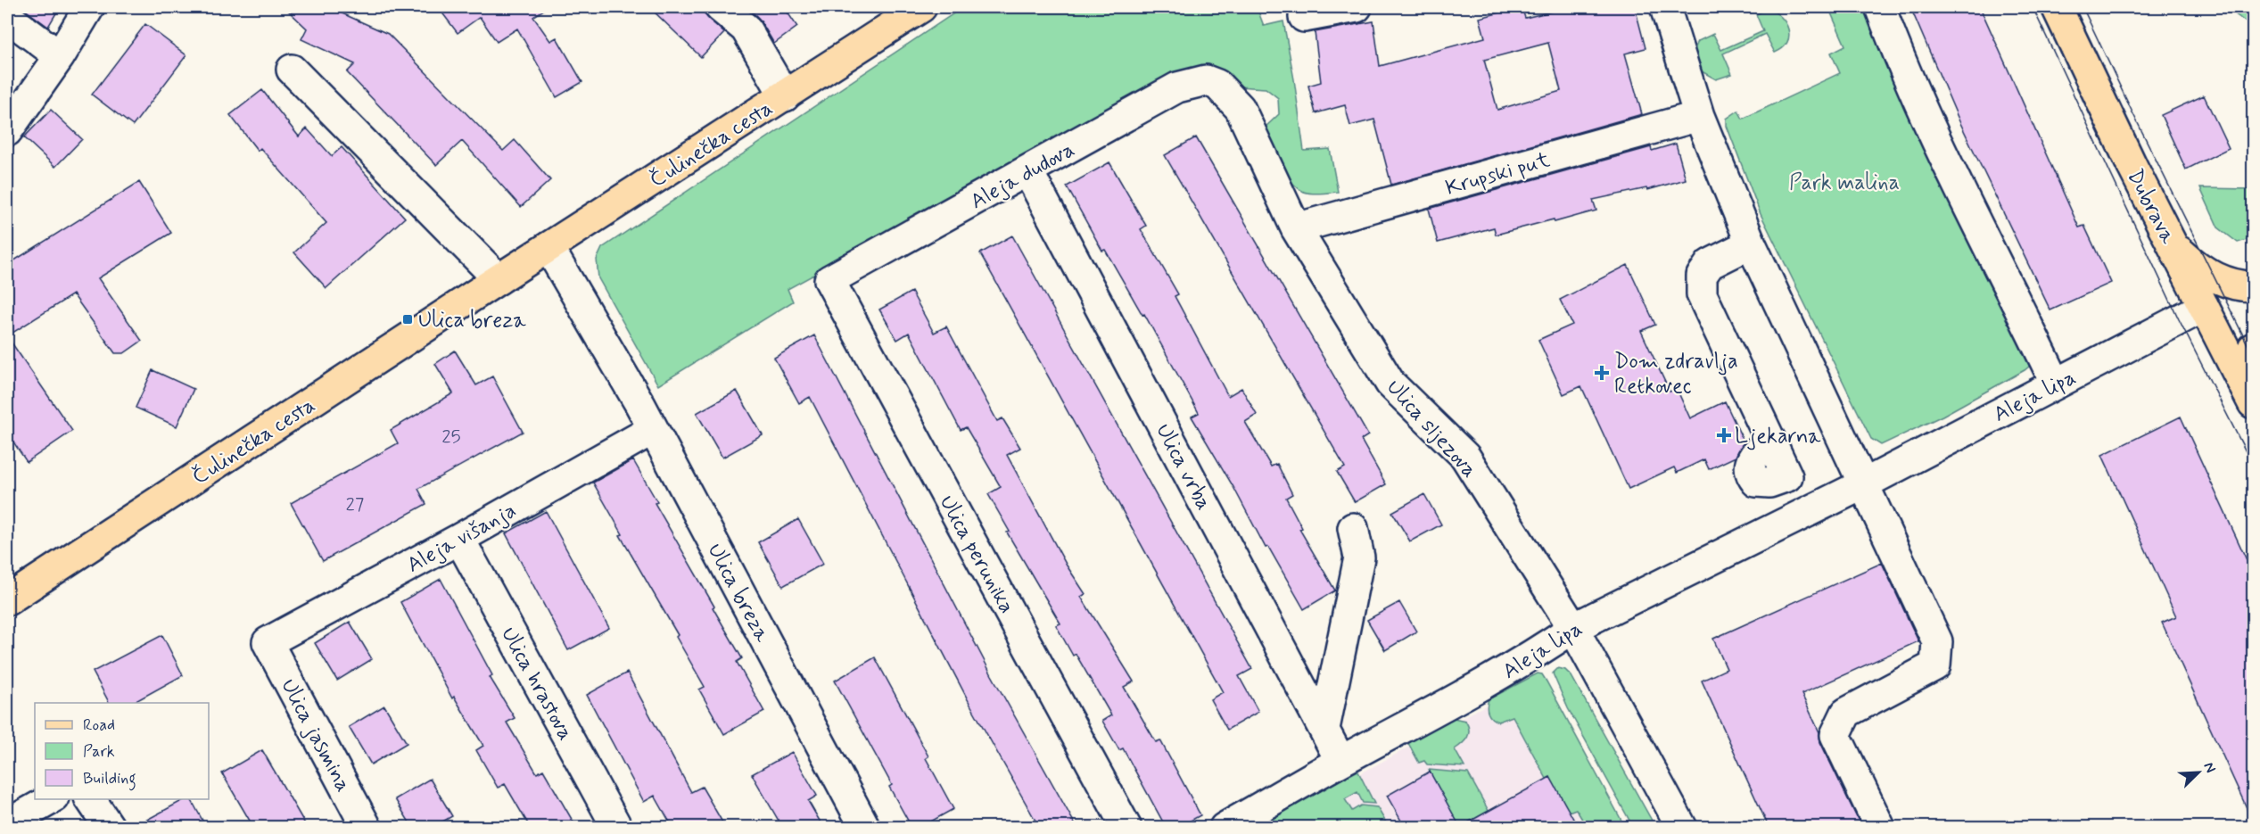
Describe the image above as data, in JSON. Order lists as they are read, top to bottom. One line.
{"streets":{"main road":["Čulinečka cesta","Dubrava"],"street":["Krupski put","Aleja dudova","Aleja lipa","Ulica sljezova","Ulica vrba","Aleja višanja","Ulica perunika","Ulica breza","Ulica hrastova","Ulica jasmina"]},"crossings":[["Čulinečka cesta","Ulica breza"],["Krupski put","Ulica sljezova"],["Aleja dudova","Ulica sljezova"],["Aleja dudova","Ulica vrba"],["Aleja dudova","Ulica perunika"],["Dubrava","Aleja lipa"],["Aleja lipa","Ulica sljezova"],["Aleja lipa","Ulica vrba"],["Aleja višanja","Ulica breza"],["Aleja višanja","Ulica hrastova"],["Aleja višanja","Ulica jasmina"]],"parks":["Park malina"],"places":{"transit":["Ulica breza"],"health":["Dom zdravlja Retkovec","Ljekarna"]},"house_numbers":["25","27"],"legend":["Road","Park","Building"],"north":"top right"}
